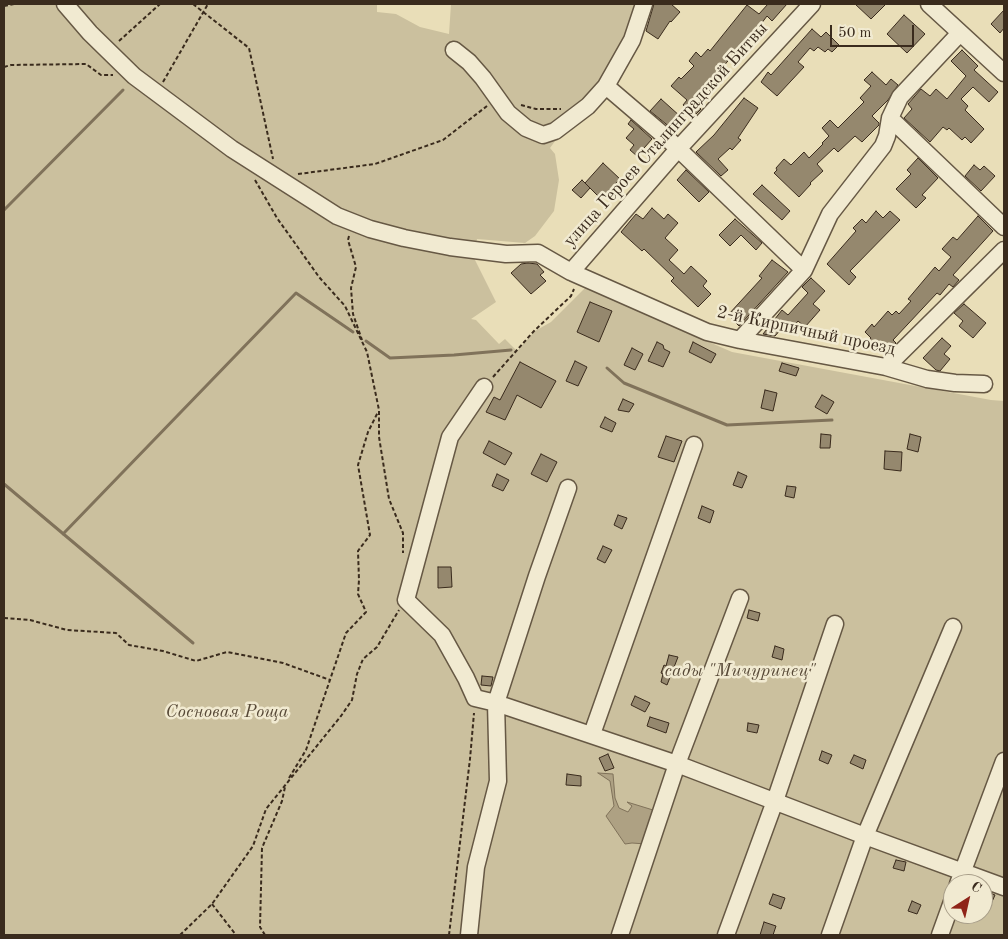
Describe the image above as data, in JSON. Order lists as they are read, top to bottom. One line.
{"streets":{"street":["улица Героев Сталинградской Битвы","2-й Кирпичный проезд"]},"crossings":[["улица Героев Сталинградской Битвы","2-й Кирпичный проезд"]],"parks":["сады \"Мичуринец\"","Сосновая Роща"],"scale_bar":"50 m","north":"top right"}
